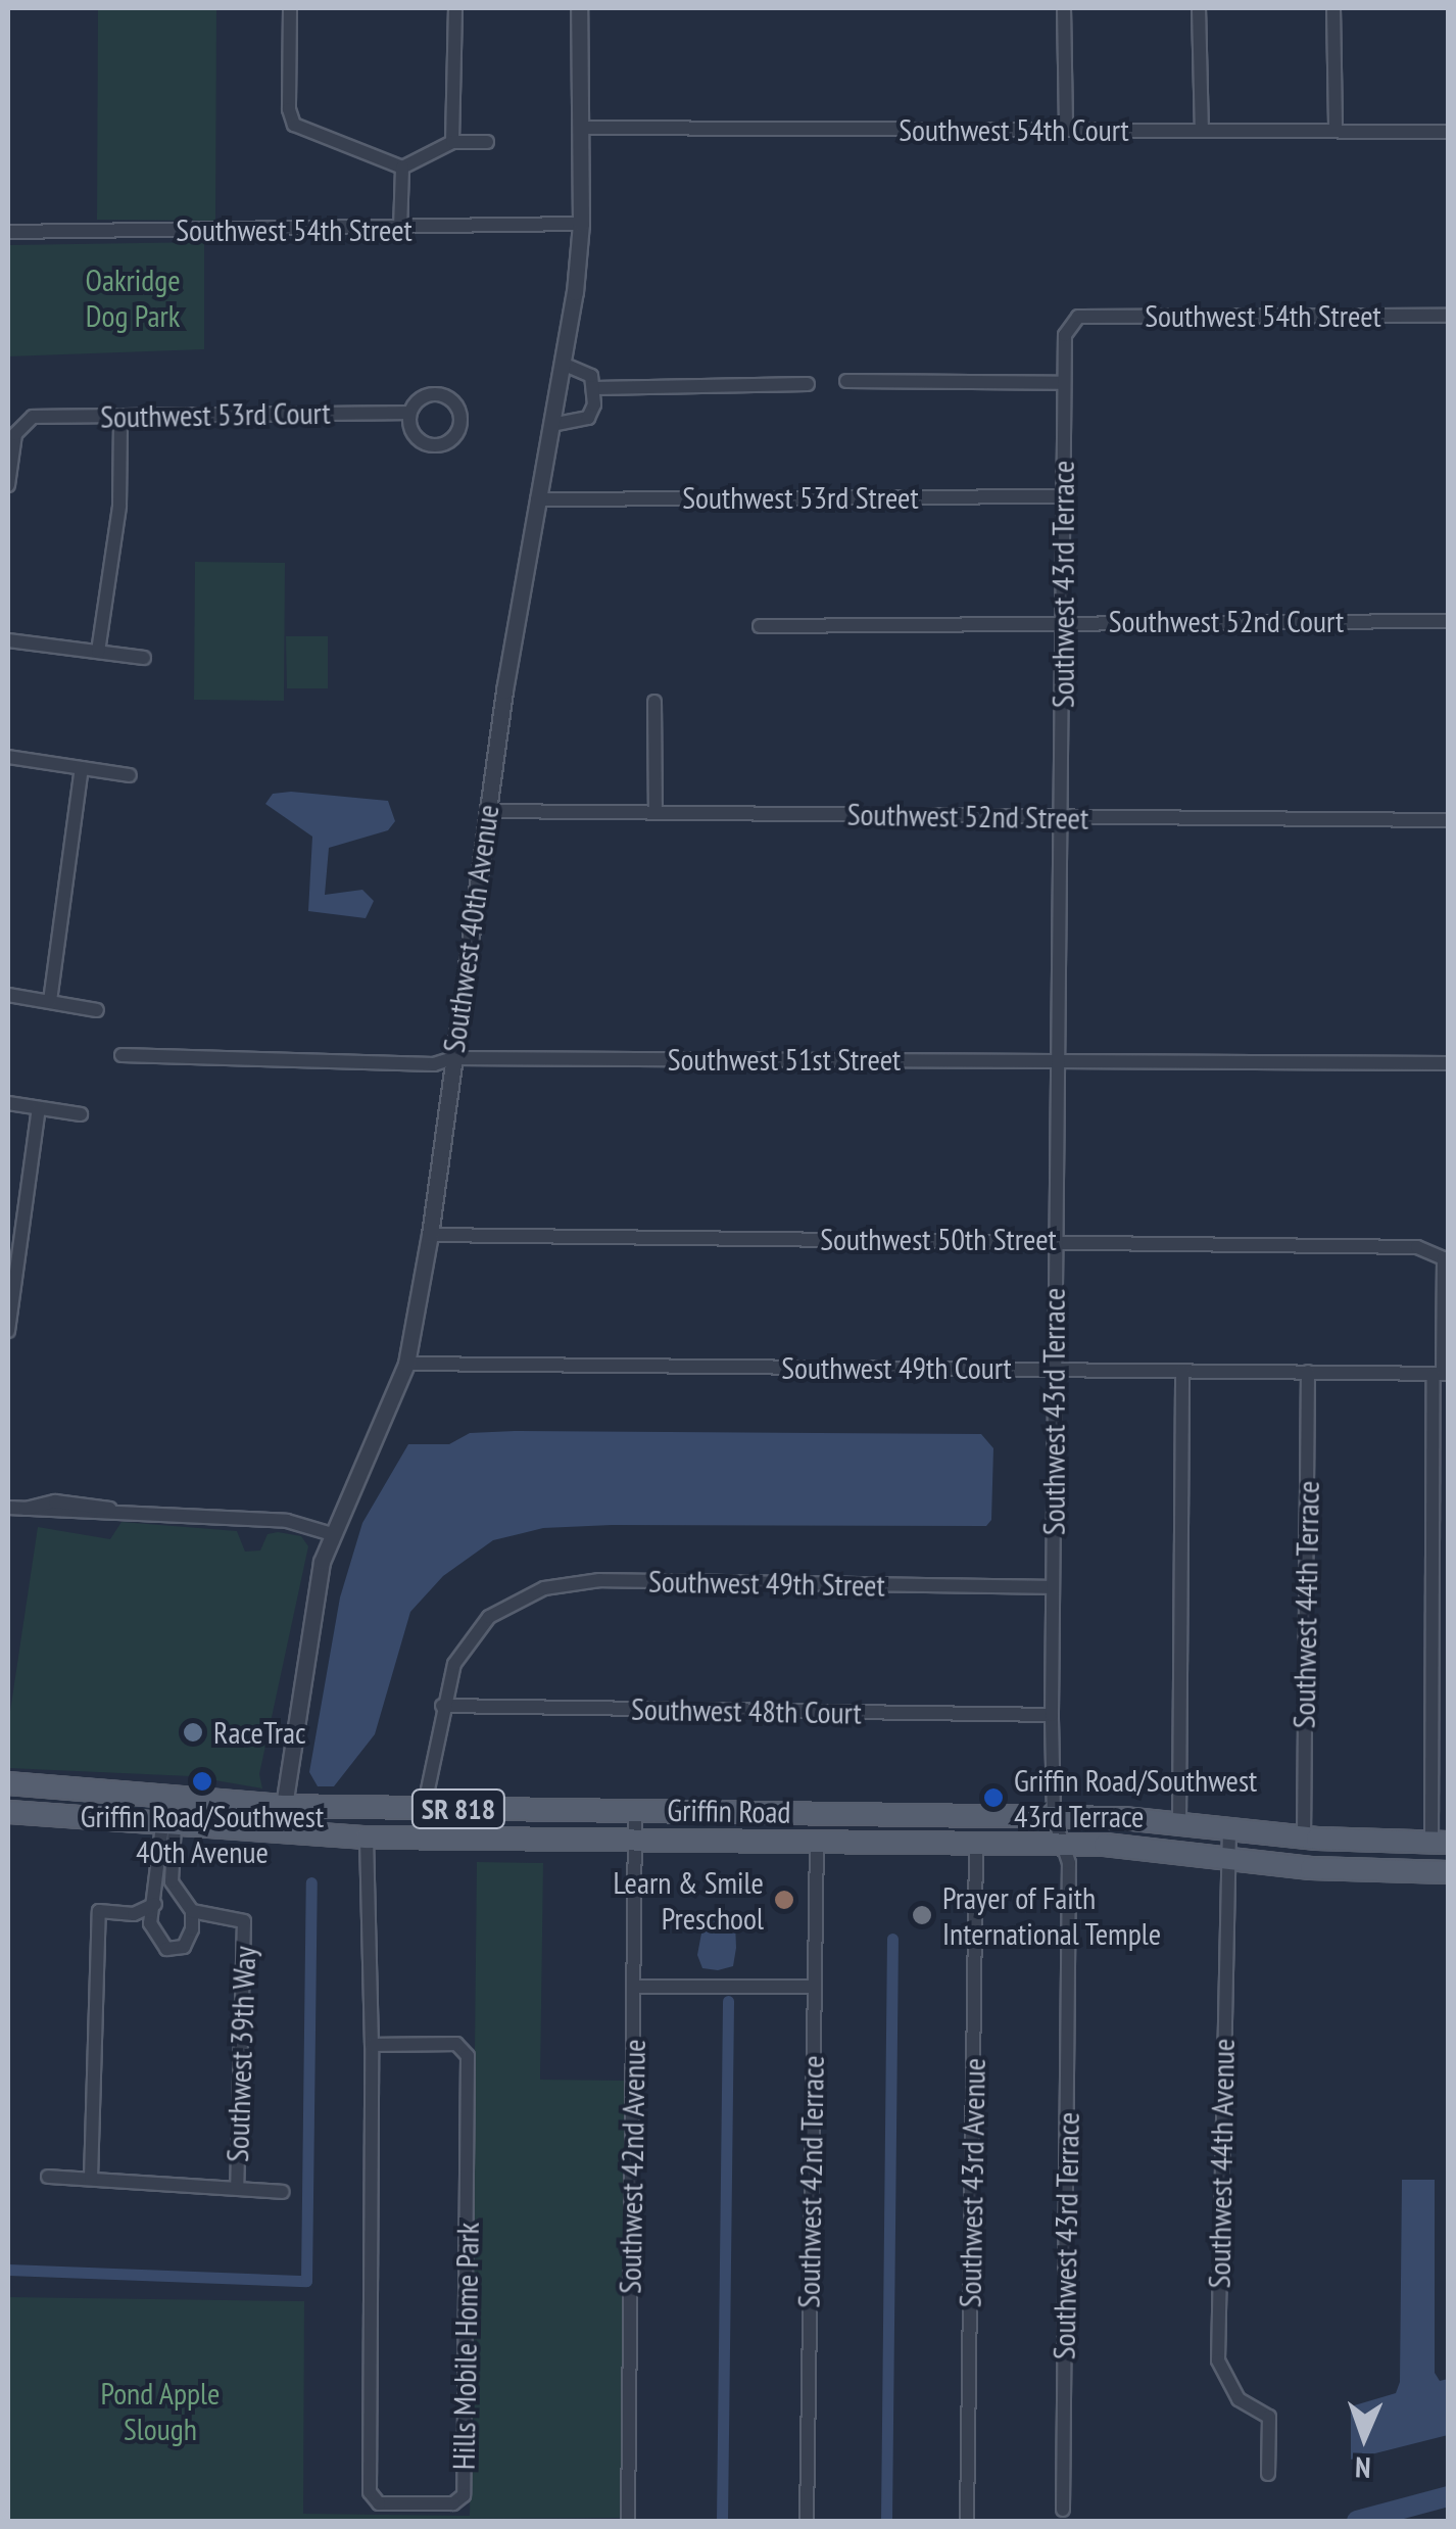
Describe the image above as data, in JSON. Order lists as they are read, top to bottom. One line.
{"streets":{"main road":["SR 818","Griffin Road"],"street":["Southwest 54th Court","Southwest 54th Street","Southwest 53rd Court","Southwest 53rd Street","Southwest 43rd Terrace","Southwest 52nd Court","Southwest 52nd Street","Southwest 40th Avenue","Southwest 51st Street","Southwest 50th Street","Southwest 49th Court","Southwest 49th Street","Southwest 44th Terrace","Southwest 48th Court","Southwest 39th Way","Southwest 44th Avenue","Southwest 42nd Avenue","Southwest 42nd Terrace","Southwest 43rd Avenue","Hills Mobile Home Park"]},"crossings":[["Southwest 54th Court","Southwest 40th Avenue"],["Southwest 54th Street","Southwest 43rd Terrace"],["Southwest 54th Street","Southwest 40th Avenue"],["Southwest 53rd Street","Southwest 43rd Terrace"],["Southwest 53rd Street","Southwest 40th Avenue"],["Southwest 43rd Terrace","Southwest 52nd Court"],["Southwest 43rd Terrace","Southwest 52nd Street"],["Southwest 43rd Terrace","Southwest 51st Street"],["Southwest 43rd Terrace","Southwest 50th Street"],["Southwest 43rd Terrace","Southwest 49th Court"],["Southwest 43rd Terrace","Southwest 49th Street"],["Southwest 43rd Terrace","Southwest 48th Court"],["Southwest 43rd Terrace","Griffin Road"],["Southwest 52nd Street","Southwest 40th Avenue"],["Southwest 40th Avenue","Southwest 51st Street"],["Southwest 40th Avenue","Southwest 50th Street"],["Southwest 40th Avenue","Southwest 49th Court"],["Southwest 40th Avenue","Griffin Road"],["Southwest 50th Street","Southwest 49th Court"],["Southwest 49th Court","Southwest 44th Terrace"],["Southwest 49th Street","Southwest 48th Court"],["Southwest 44th Terrace","Griffin Road"],["Griffin Road","Southwest 44th Avenue"],["Griffin Road","Southwest 42nd Avenue"],["Griffin Road","Southwest 42nd Terrace"],["Griffin Road","Southwest 43rd Avenue"],["Griffin Road","Hills Mobile Home Park"]],"parks":["Oakridge Dog Park","Pond Apple Slough"],"places":["RaceTrac","Griffin Road/Southwest 40th Avenue","Griffin Road/Southwest 43rd Terrace","Learn & Smile Preschool","Prayer of Faith International Temple"],"north":"bottom"}
